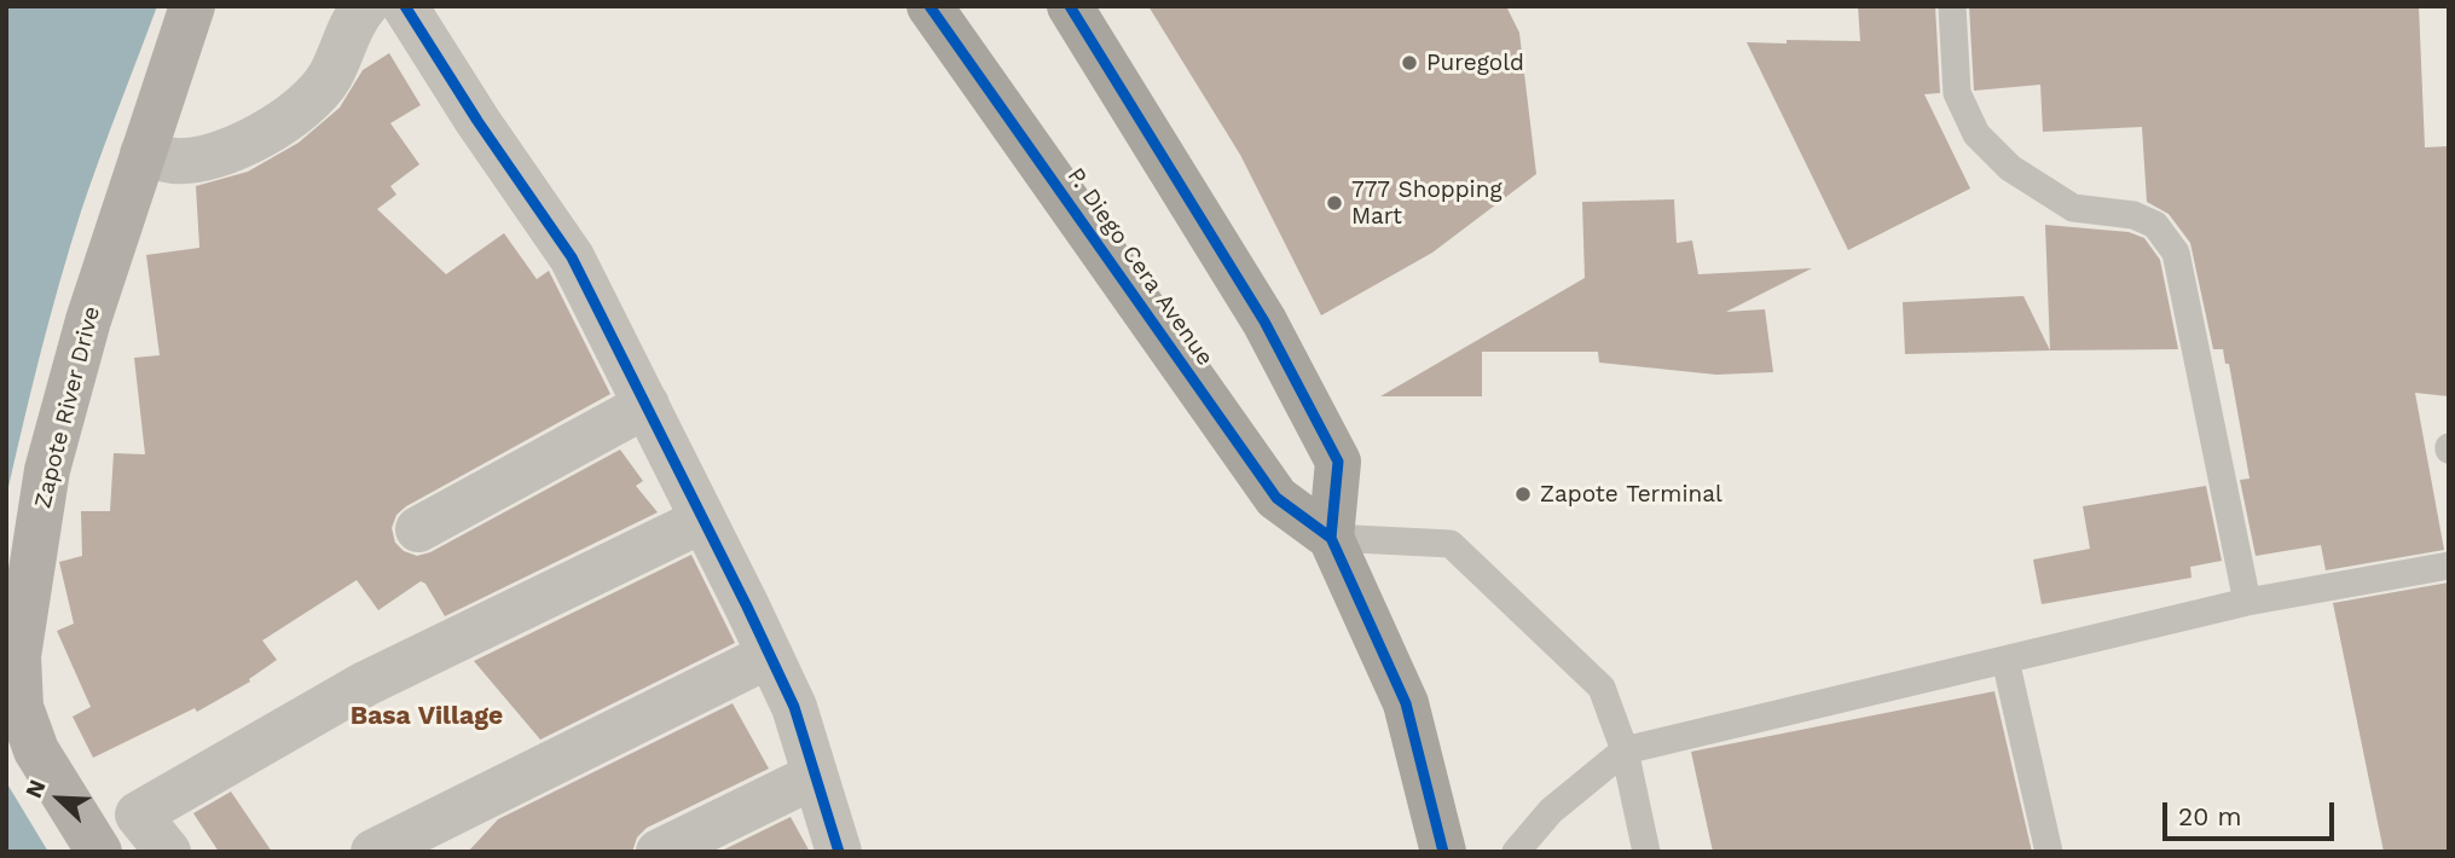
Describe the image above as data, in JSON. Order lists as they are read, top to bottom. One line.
{"streets":{"highway":["P. Diego Cera Avenue"],"main road":["Zapote River Drive"]},"districts":["Basa Village"],"places":["Puregold","777 Shopping Mart","Zapote Terminal"],"scale_bar":"20 m","north":"top left"}
